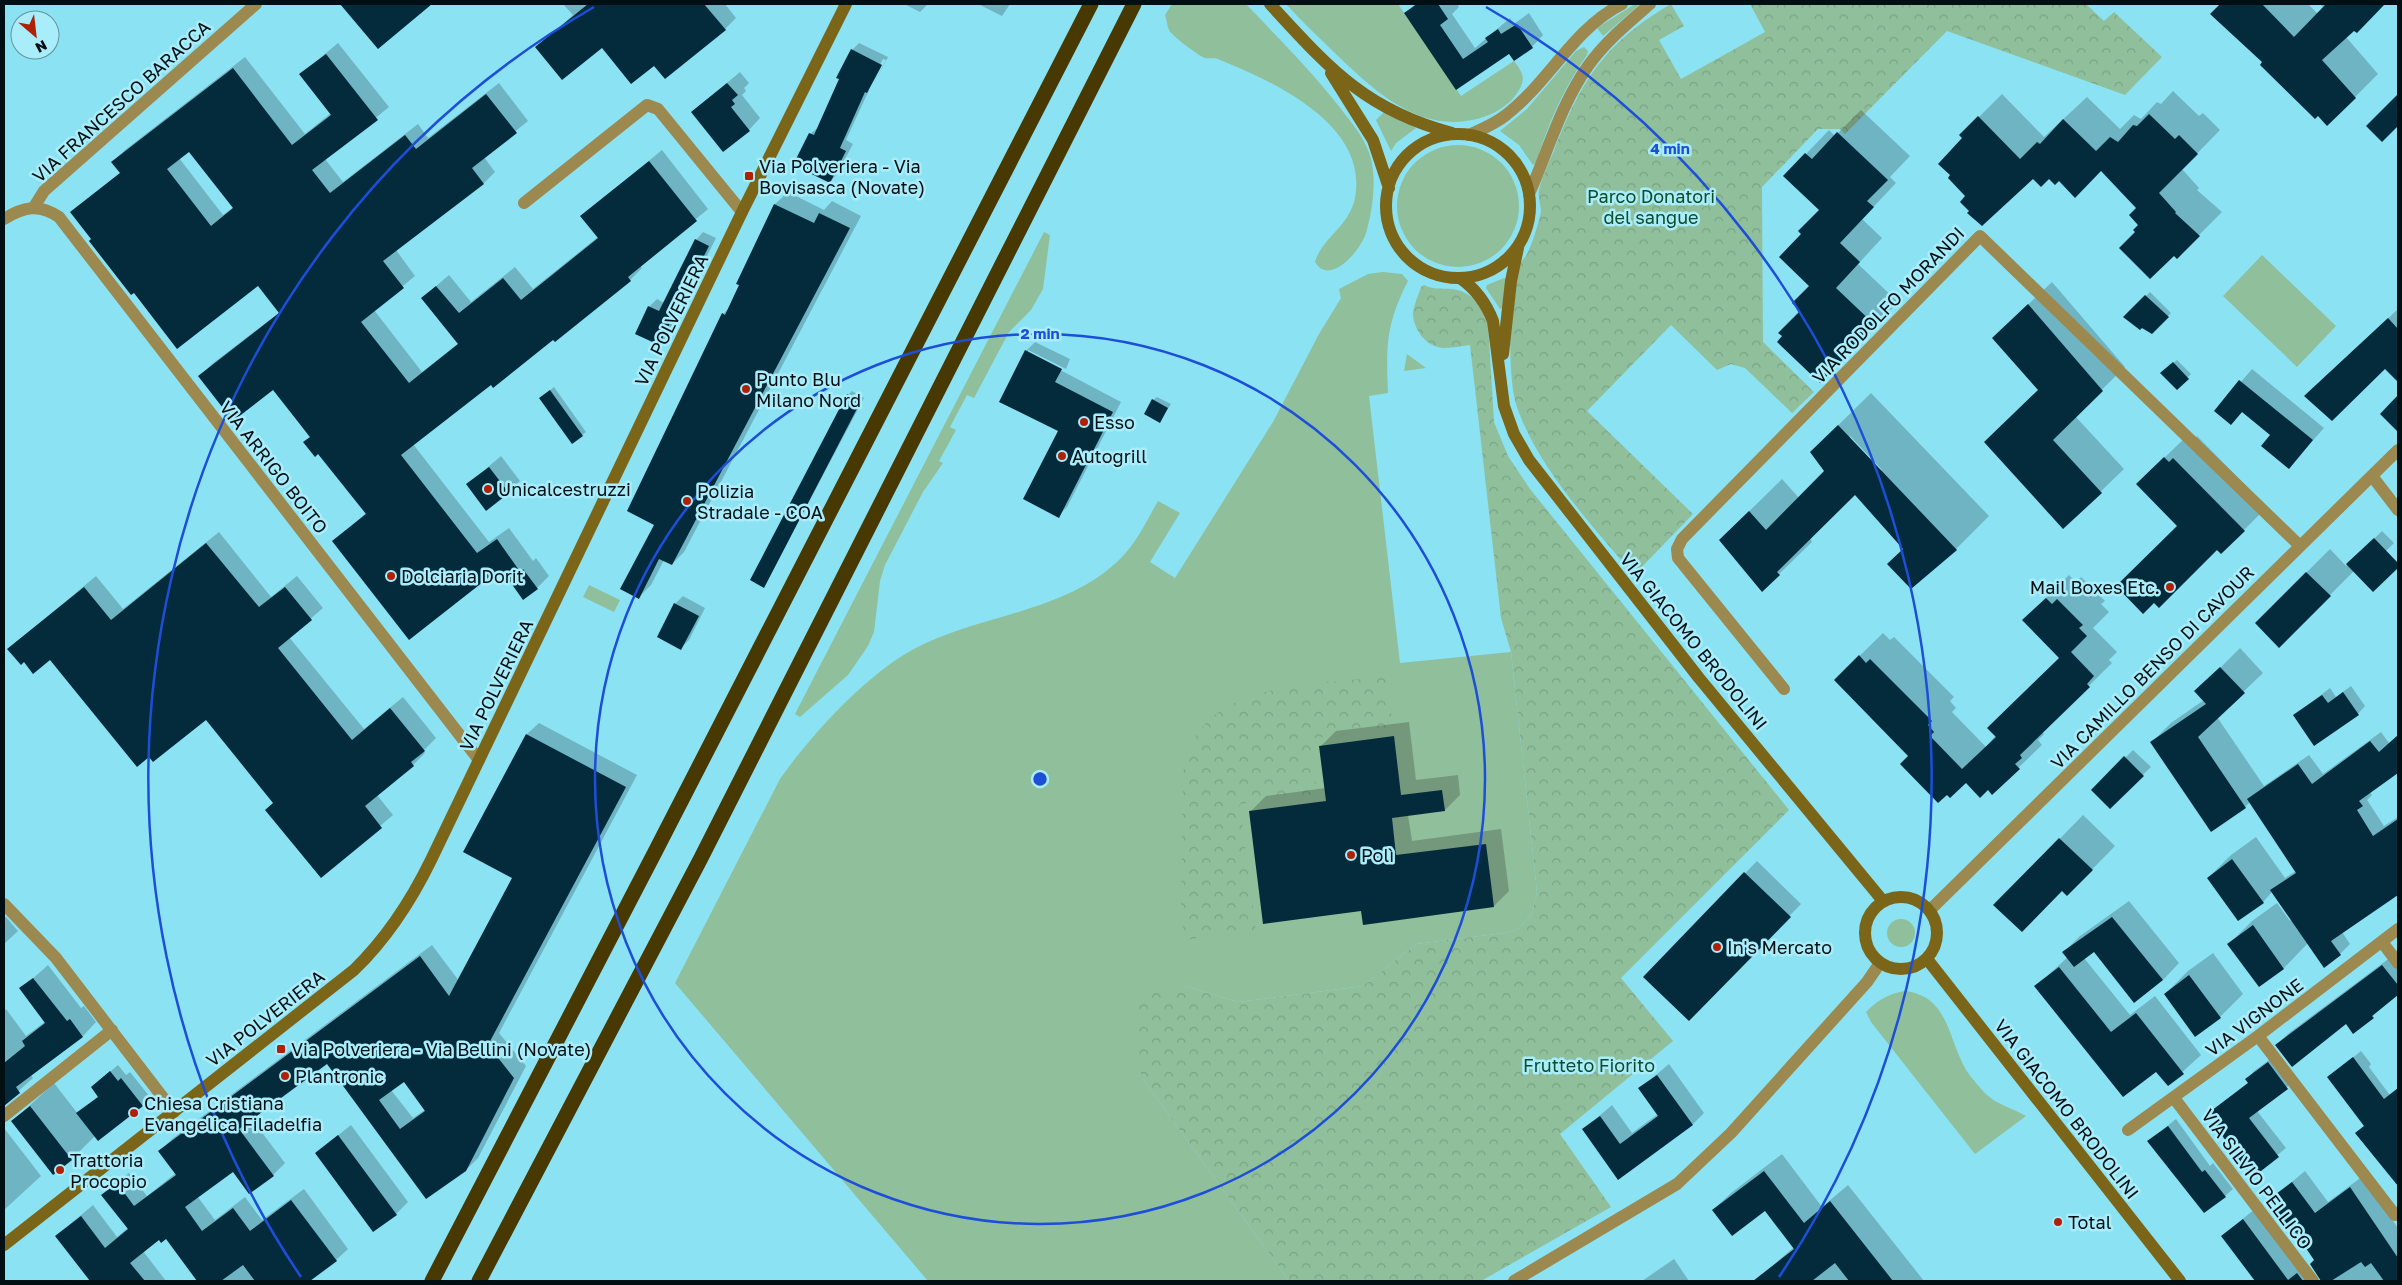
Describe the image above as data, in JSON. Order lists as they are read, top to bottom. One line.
{"streets":{"street":["VIA FRANCESCO BARACCA","VIA RODOLFO MORANDI","VIA POLVERIERA","VIA ARRIGO BOITO","VIA GIACOMO BRODOLINI","VIA CAMILLO BENSO DI CAVOUR","VIA VIGNONE","VIA SILVIO PELLICO"]},"crossings":[["VIA FRANCESCO BARACCA","VIA ARRIGO BOITO"],["VIA RODOLFO MORANDI","VIA CAMILLO BENSO DI CAVOUR"],["VIA POLVERIERA","VIA ARRIGO BOITO"],["VIA GIACOMO BRODOLINI","VIA CAMILLO BENSO DI CAVOUR"],["VIA VIGNONE","VIA SILVIO PELLICO"]],"parks":["Parco Donatori del sangue","Frutteto Fiorito"],"places":{"transit":["Via Polveriera - Via Bovisasca (Novate)","Via Polveriera - Via Bellini (Novate)"],"other":["Punto Blu Milano Nord","Esso","Autogrill","Unicalcestruzzi","Polizia Stradale - COA","Dolciaria Dorit","Mail Boxes Etc.","Polì","In's Mercato","Plantronic","Chiesa Cristiana Evangelica Filadelfia","Trattoria Procopio","Total"]},"north":"bottom right","rings":["4 min","2 min"]}
